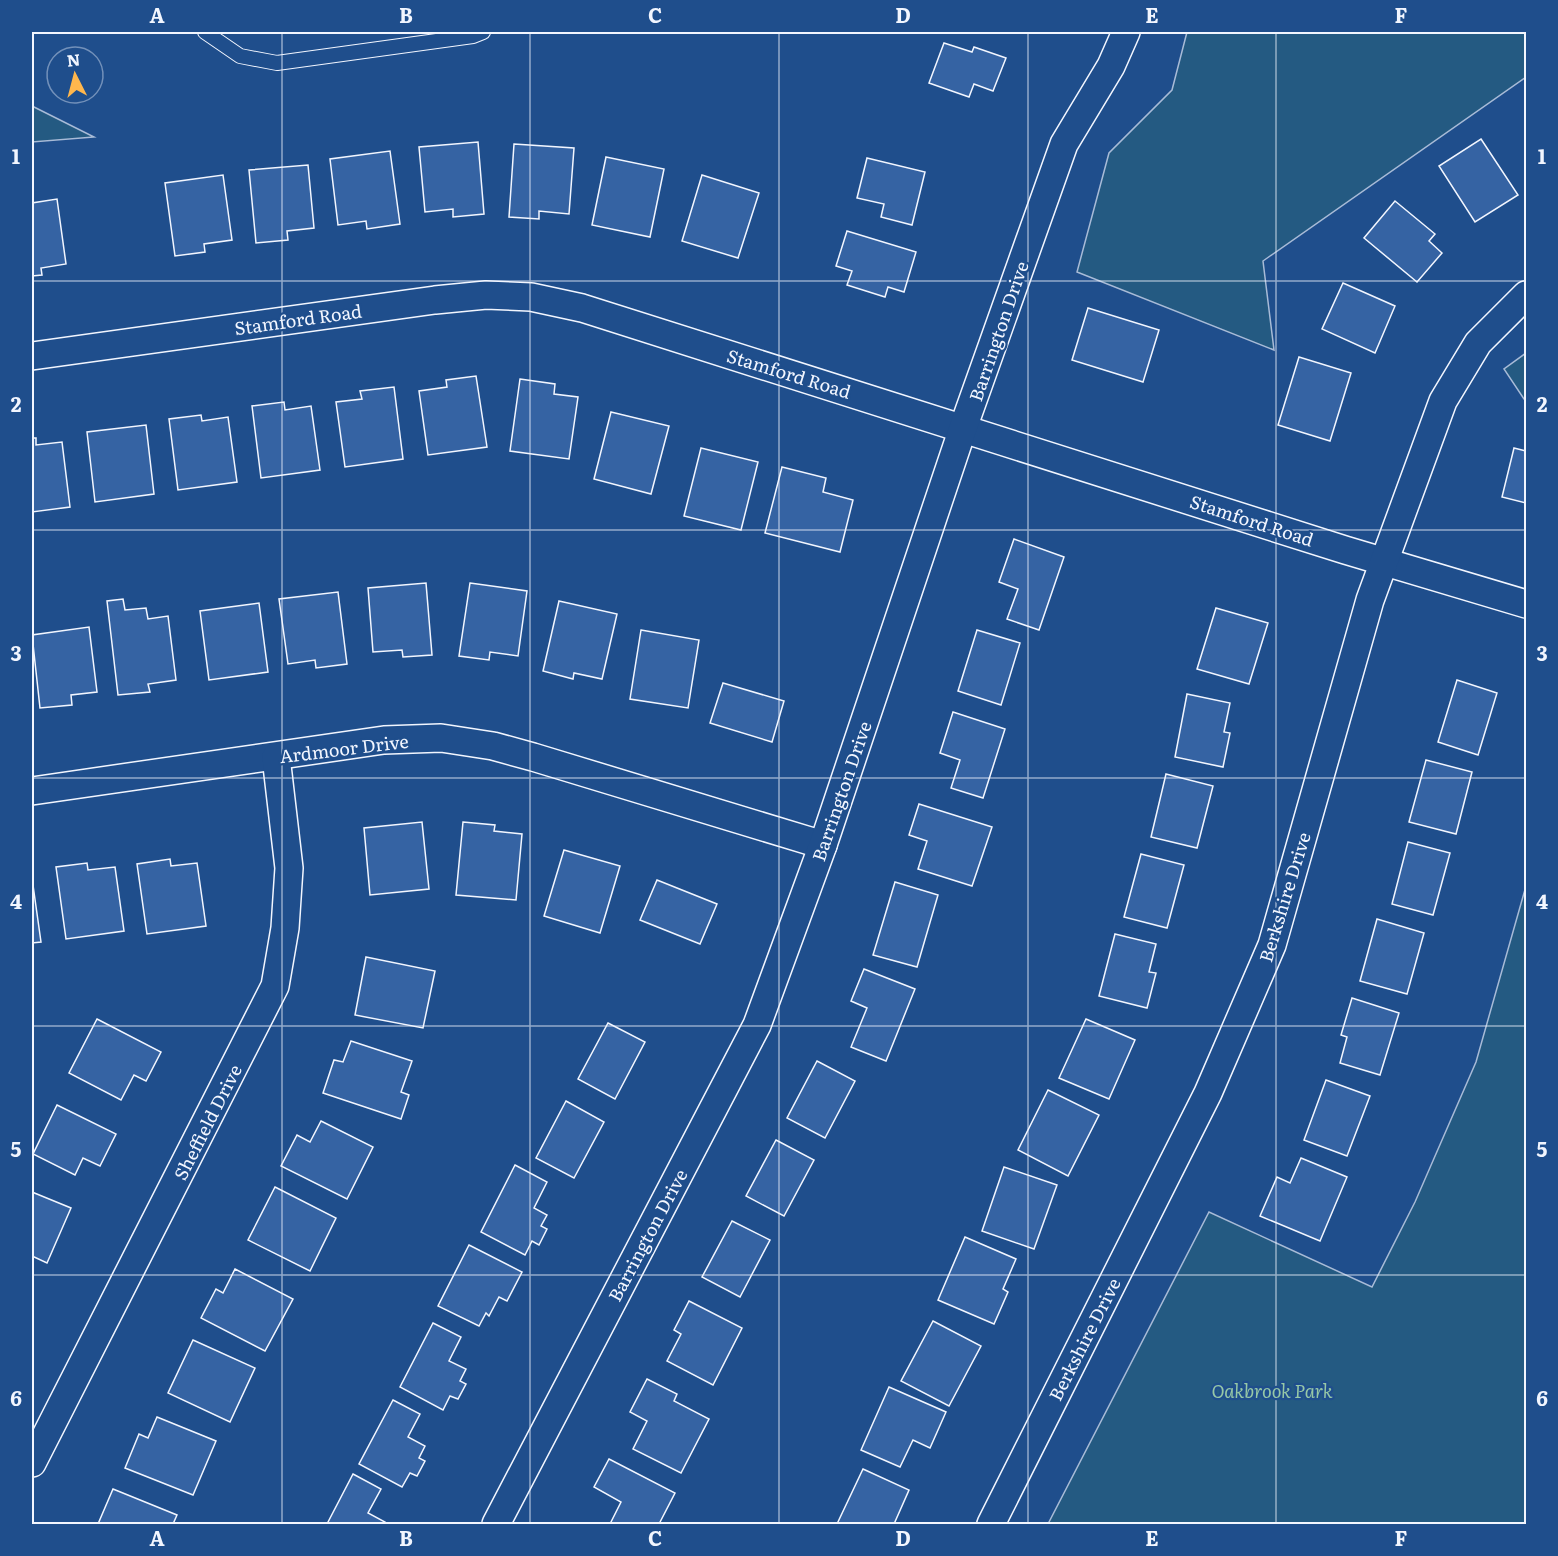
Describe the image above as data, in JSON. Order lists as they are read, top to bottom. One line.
{"streets":{"street":["Stamford Road","Barrington Drive","Ardmoor Drive","Berkshire Drive","Sheffield Drive"]},"crossings":[["Stamford Road","Barrington Drive"],["Stamford Road","Berkshire Drive"],["Barrington Drive","Ardmoor Drive"],["Ardmoor Drive","Sheffield Drive"]],"parks":["Oakbrook Park"],"north":"top","grid":{"columns":["A","B","C","D","E","F"],"rows":["1","2","3","4","5","6"]}}
